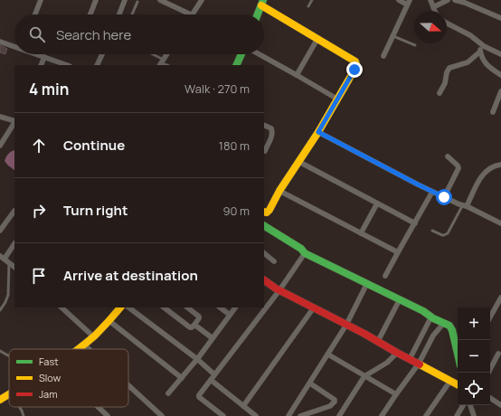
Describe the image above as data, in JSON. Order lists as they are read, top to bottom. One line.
{"legend":["Fast","Slow","Jam"],"north":"right","page":{"search":"Search here","heading":["4 min","Walk · 270 m"],"list":[["Continue","180 m"],["Turn right","90 m"],"Arrive at destination"],"map_buttons":["+","−"]}}
